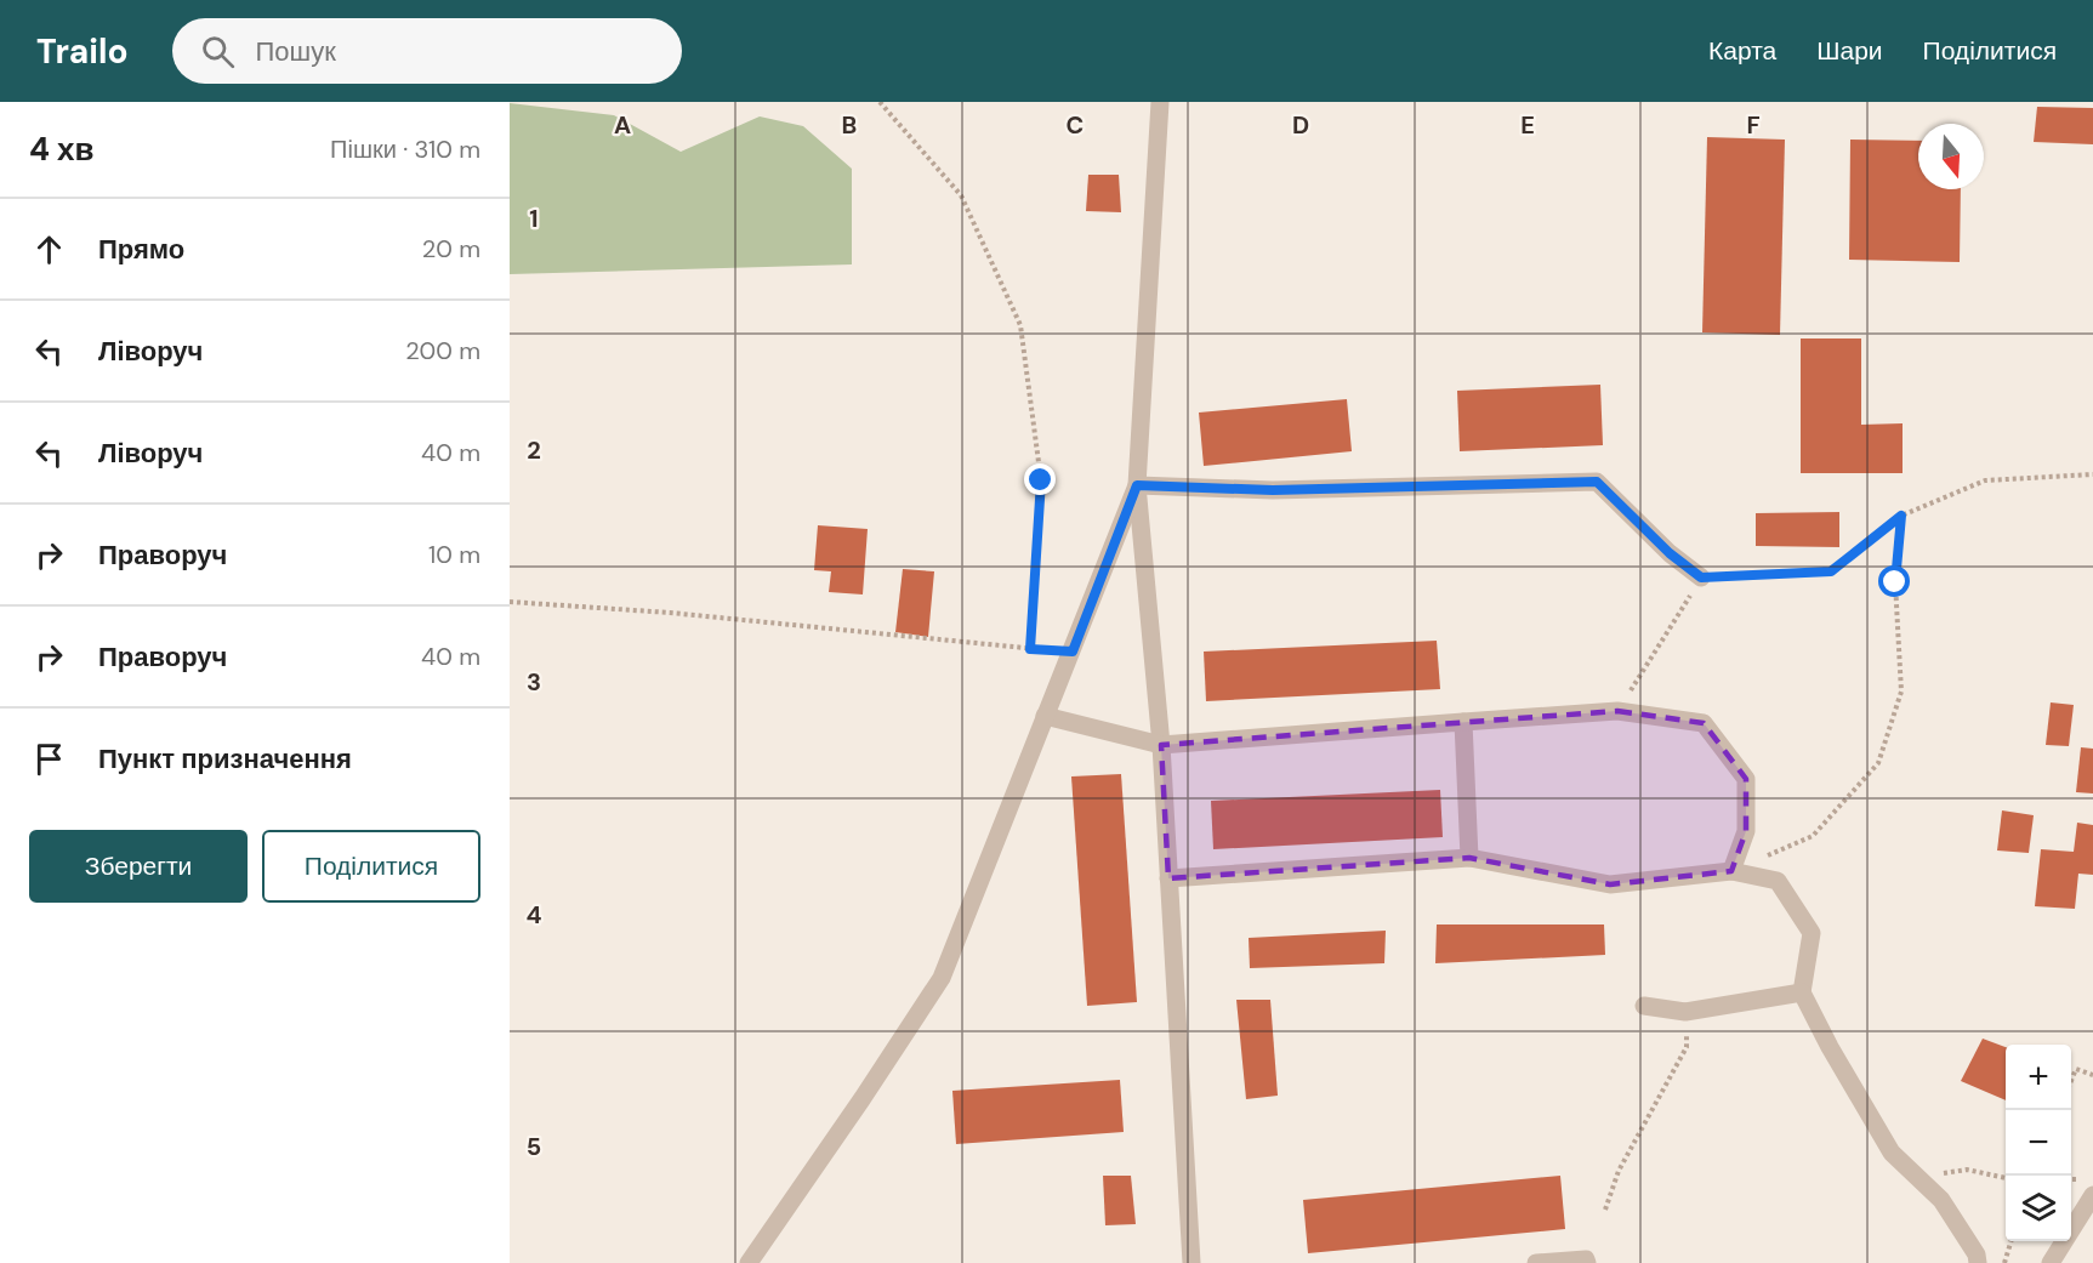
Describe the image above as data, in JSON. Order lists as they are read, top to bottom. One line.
{"north":"bottom","page":{"header":"Trailo","search":"Пошук","nav":["Карта","Шари","Поділитися"],"heading":["4 хв","Пішки · 310 m"],"list":[["Прямо","20 m"],["Ліворуч","200 m"],["Ліворуч","40 m"],["Праворуч","10 m"],["Праворуч","40 m"],"Пункт призначення"],"buttons":["Зберегти","Поділитися"],"map_buttons":["+","−"]},"grid":{"columns":["A","B","C","D","E","F"],"rows":["1","2","3","4","5"]}}
